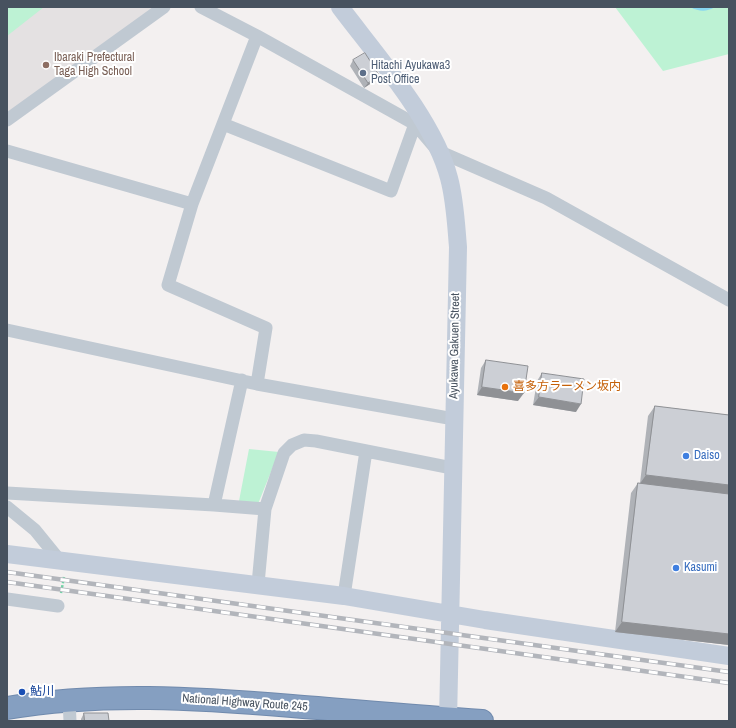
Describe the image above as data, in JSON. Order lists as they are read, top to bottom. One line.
{"streets":{"highway":["National Highway Route 245"],"street":["Ayukawa Gakuen Street"]},"crossings":[["Ayukawa Gakuen Street","National Highway Route 245"]],"places":["Ibaraki Prefectural Taga High School","Hitachi Ayukawa3 Post Office","喜多方ラーメン坂内","Daiso","Kasumi","鮎川"]}
